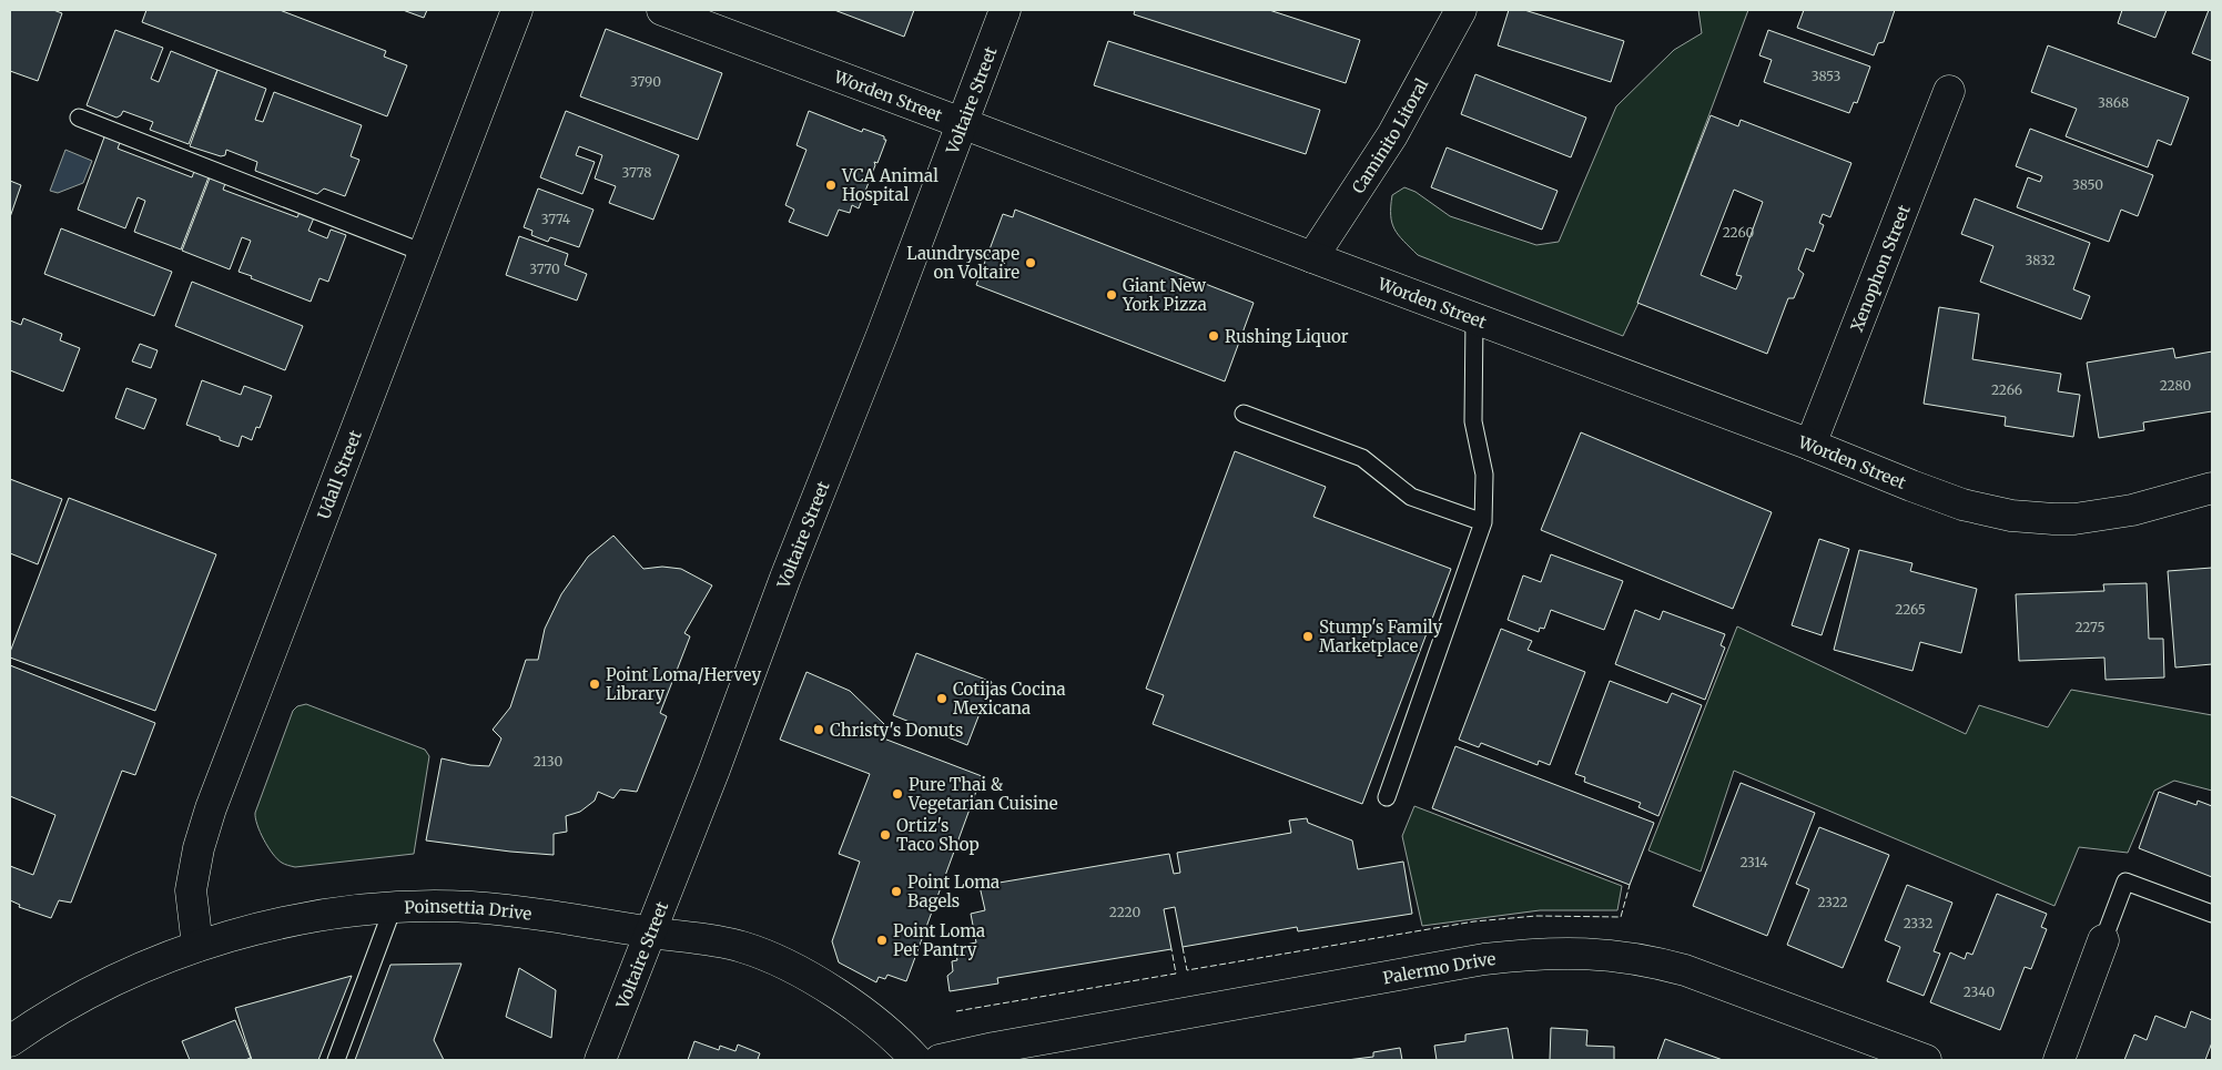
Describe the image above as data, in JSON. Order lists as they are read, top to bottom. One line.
{"streets":{"street":["Worden Street","Voltaire Street","Caminito Litoral","Xenophon Street","Udall Street","Poinsettia Drive","Palermo Drive"]},"crossings":[["Worden Street","Voltaire Street"],["Worden Street","Caminito Litoral"],["Worden Street","Xenophon Street"],["Voltaire Street","Poinsettia Drive"],["Udall Street","Poinsettia Drive"]],"places":["VCA Animal Hospital","Laundryscape on Voltaire","Giant New York Pizza","Rushing Liquor","Stump's Family Marketplace","Point Loma/Hervey Library","Cotijas Cocina Mexicana","Christy's Donuts","Pure Thai & Vegetarian Cuisine","Ortiz's Taco Shop","Point Loma Bagels","Point Loma Pet Pantry"],"house_numbers":["3853","3790","3868","3778","3850","3774","2260","3832","3770","2280","2266","2265","2275","2130","2314","2322","2220","2332","2340"]}
